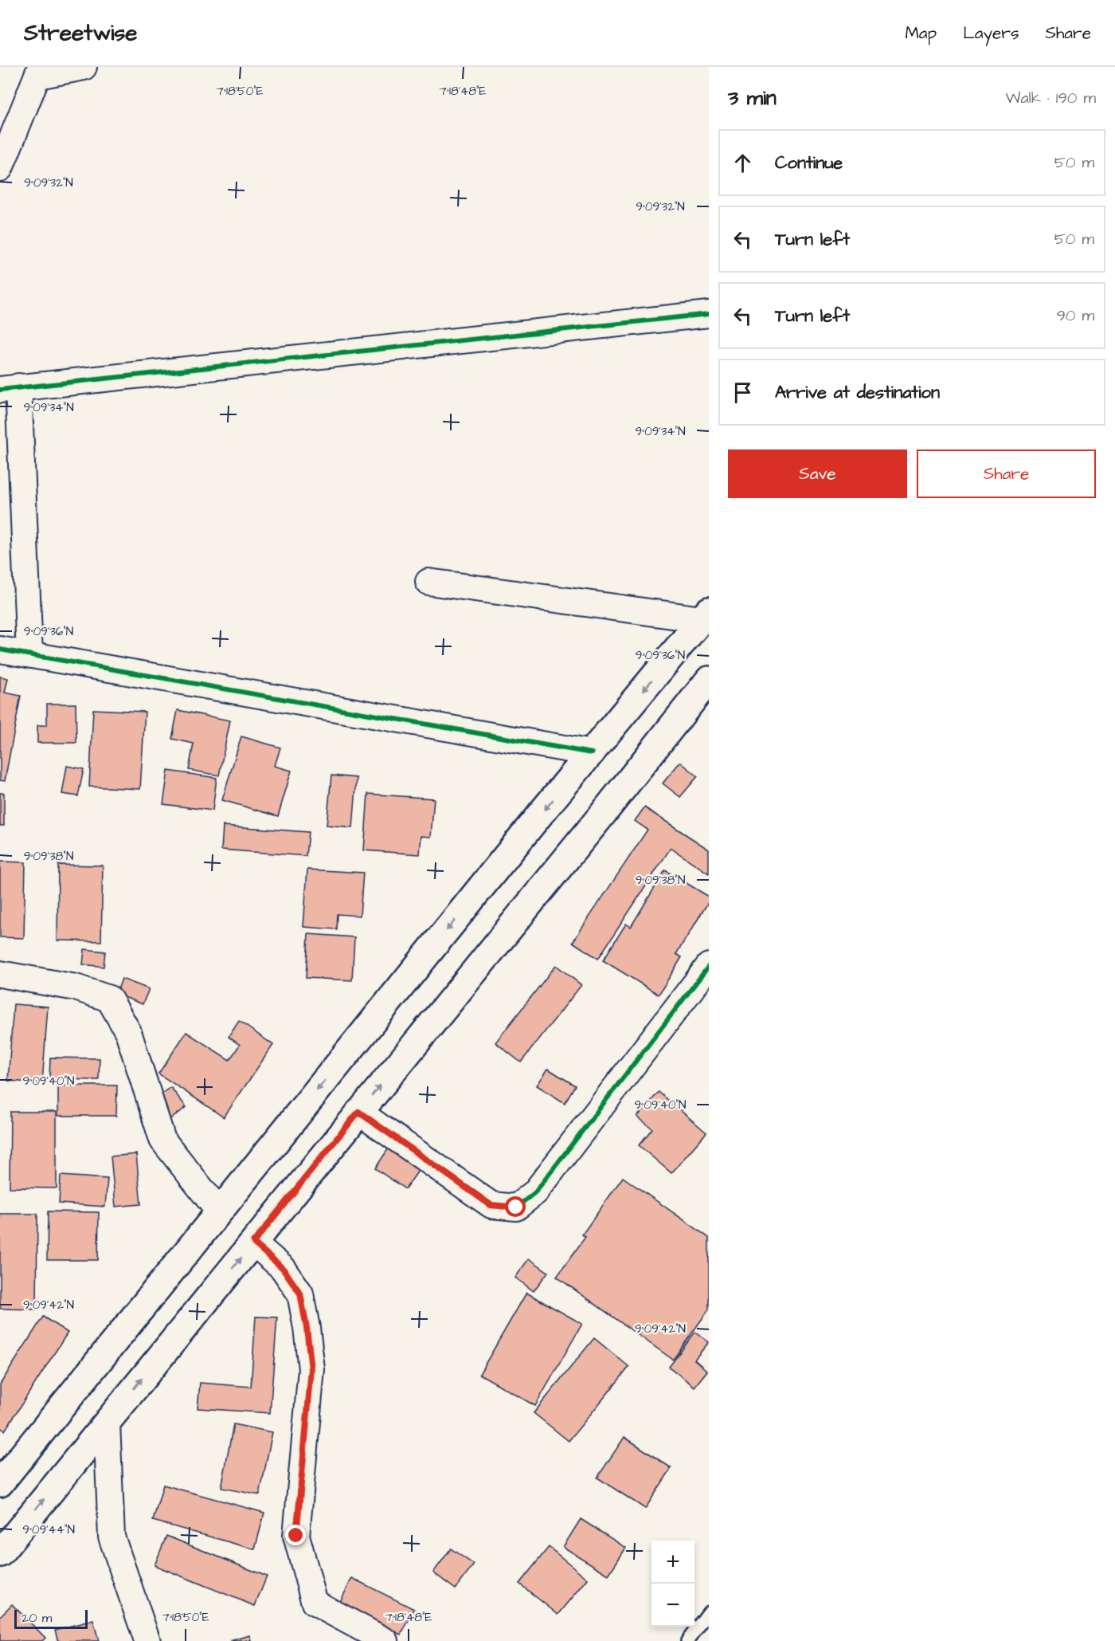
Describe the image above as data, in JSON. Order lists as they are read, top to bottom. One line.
{"scale_bar":"20 m","page":{"header":"Streetwise","nav":["Map","Layers","Share"],"heading":["3 min","Walk · 190 m"],"list":[["Continue","50 m"],["Turn left","50 m"],["Turn left","90 m"],"Arrive at destination"],"buttons":["Save","Share"],"map_buttons":["+","−"],"scale":"20 m"},"coordinates":["7°18'50\"E","7°18'48\"E","9°09'32\"N","9°09'34\"N","9°09'36\"N","9°09'38\"N","9°09'40\"N","9°09'42\"N","9°09'44\"N"]}
